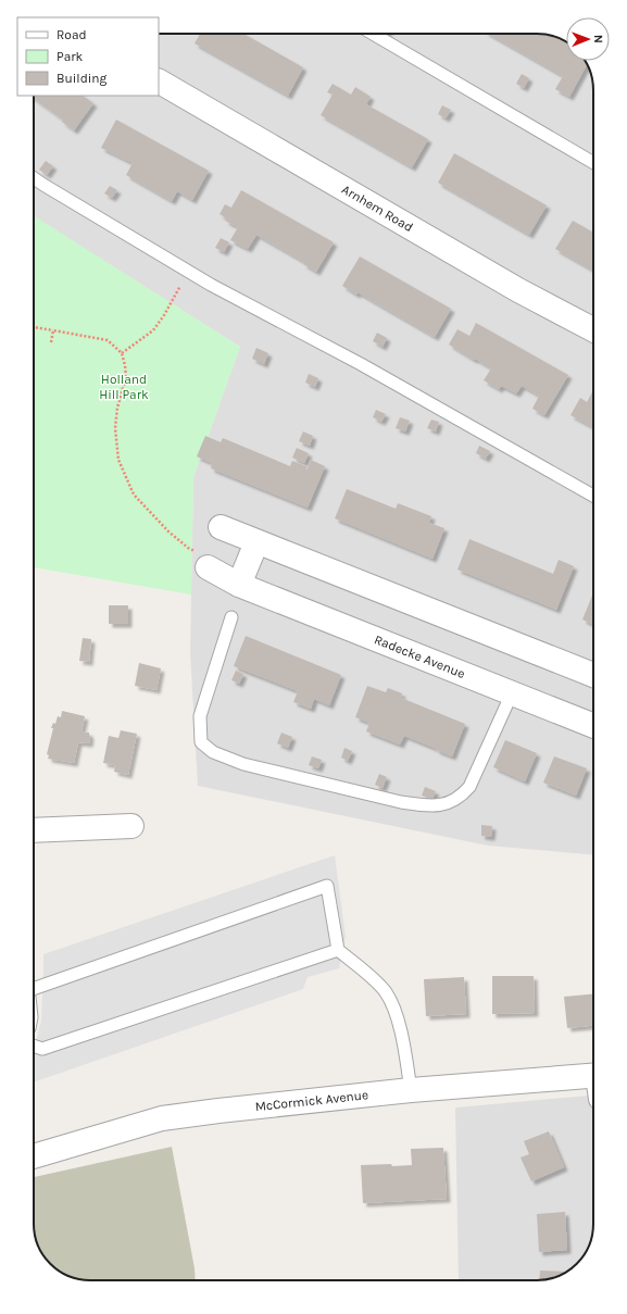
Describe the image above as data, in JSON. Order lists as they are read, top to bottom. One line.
{"streets":{"street":["Arnhem Road","Radecke Avenue","McCormick Avenue"]},"parks":["Holland Hill Park"],"legend":["Road","Park","Building"],"north":"right"}
